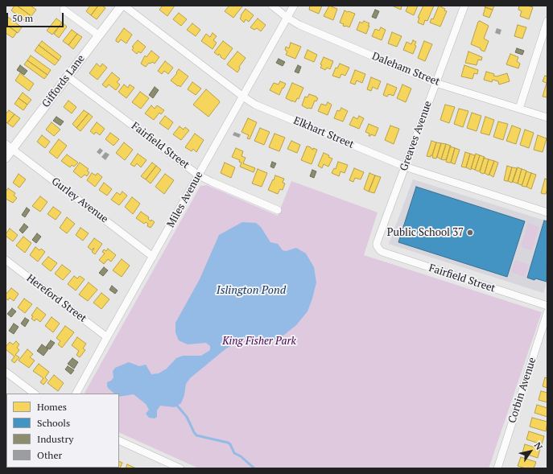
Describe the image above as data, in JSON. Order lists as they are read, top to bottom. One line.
{"streets":{"street":["Daleham Street","Giffords Lane","Elkhart Street","Greaves Avenue","Fairfield Street","Miles Avenue","Gurley Avenue","Hereford Street","Corbin Avenue"]},"crossings":[["Daleham Street","Greaves Avenue"],["Daleham Street","Miles Avenue"],["Giffords Lane","Elkhart Street"],["Giffords Lane","Fairfield Street"],["Giffords Lane","Gurley Avenue"],["Elkhart Street","Greaves Avenue"],["Elkhart Street","Miles Avenue"],["Greaves Avenue","Fairfield Street"],["Fairfield Street","Miles Avenue"],["Miles Avenue","Gurley Avenue"],["Miles Avenue","Hereford Street"]],"water":["Islington Pond"],"parks":["King Fisher Park"],"places":["Public School 37"],"legend":["Homes","Schools","Industry","Other"],"scale_bar":"50 m","north":"top right"}
